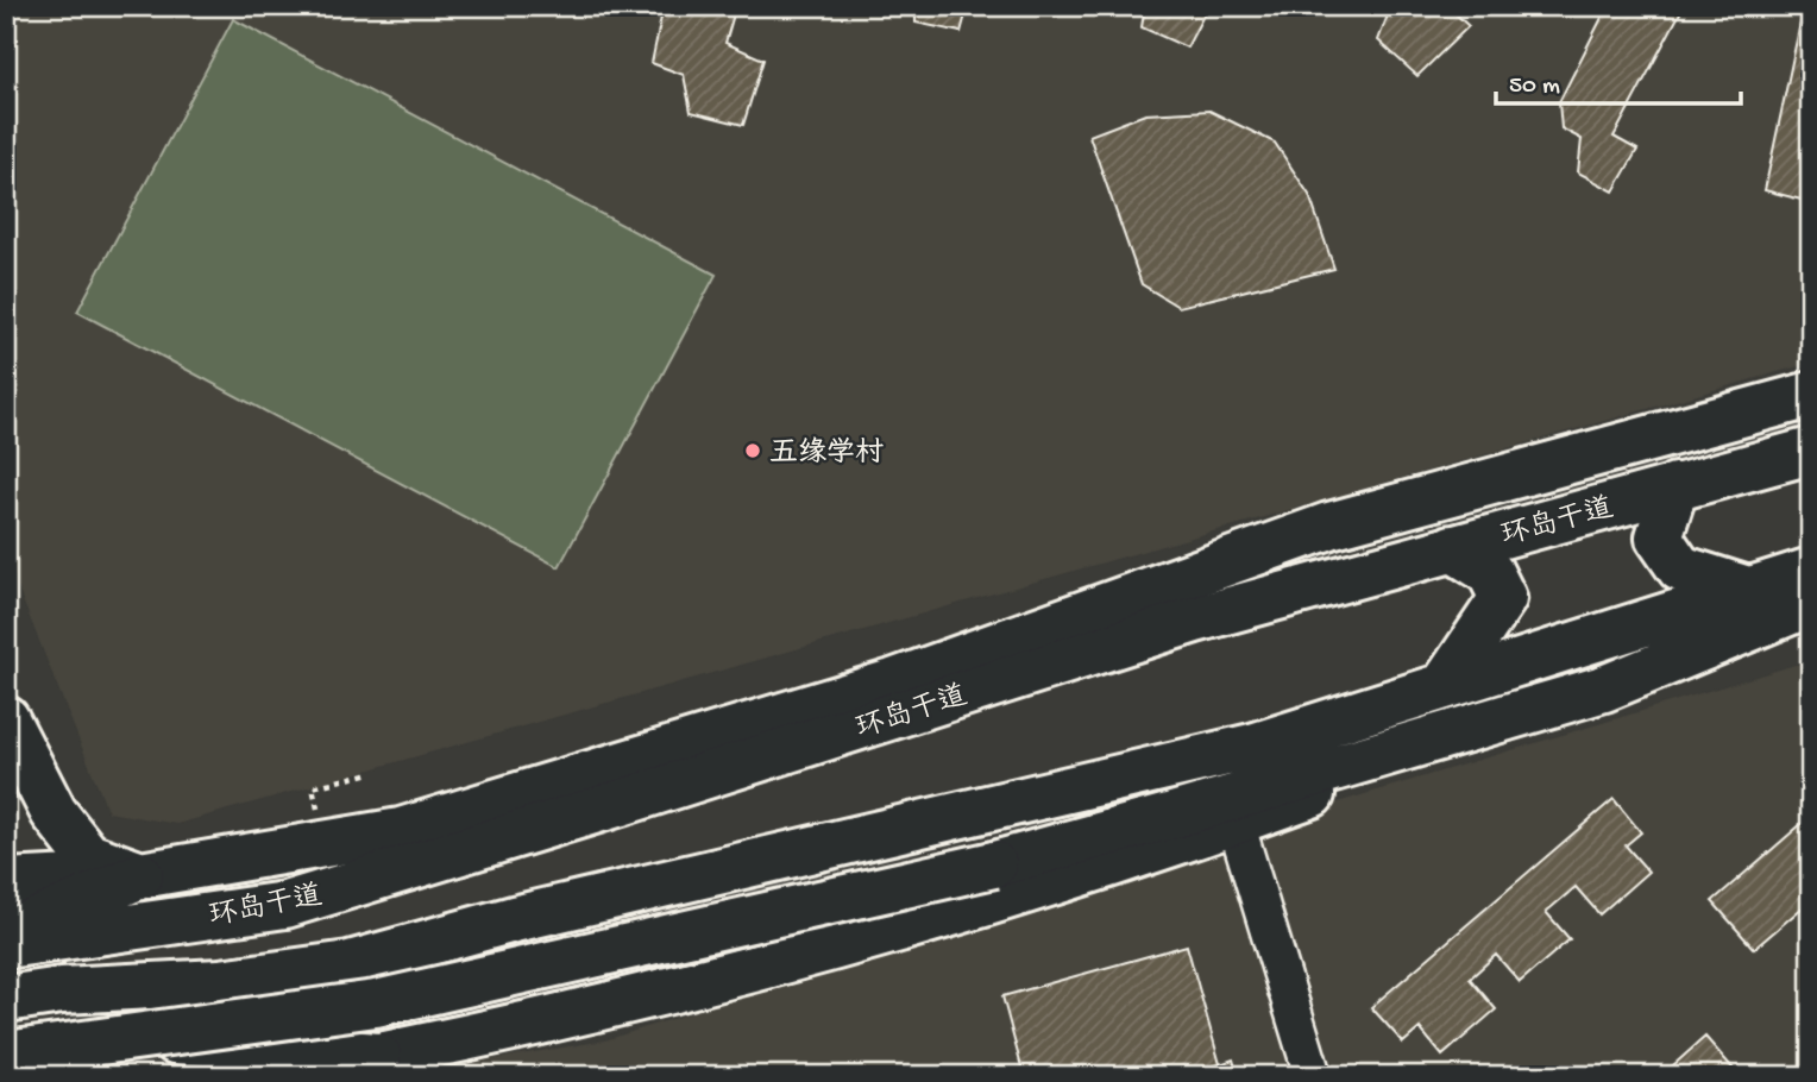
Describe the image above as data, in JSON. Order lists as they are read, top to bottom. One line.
{"streets":{"main road":["环岛干道"]},"places":["五缘学村"],"scale_bar":"50 m"}
